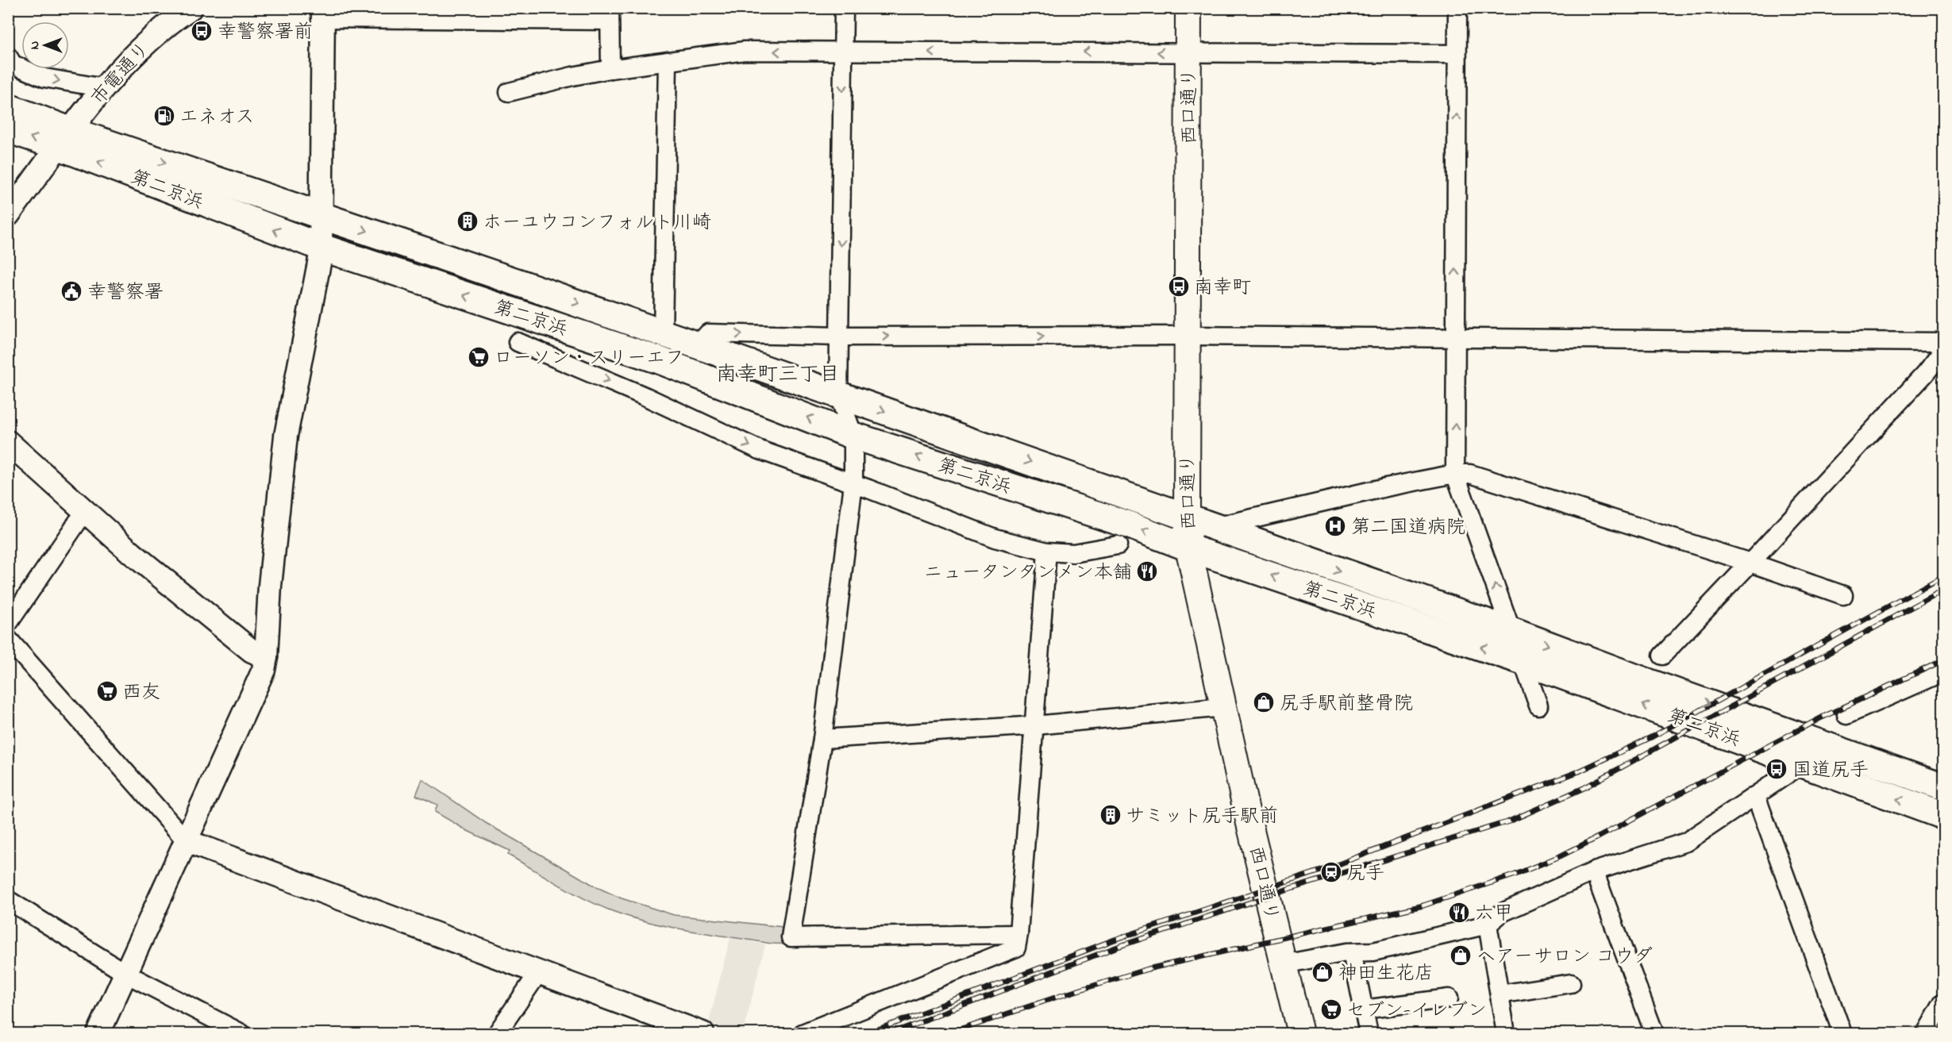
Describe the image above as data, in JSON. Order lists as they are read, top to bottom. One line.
{"streets":{"highway":["第二京浜"],"main road":["西口通り"],"street":["市電通り"]},"crossings":[["市電通り","第二京浜"],["西口通り","第二京浜"]],"districts":["南幸町三丁目"],"places":{"bus stop":["幸警察署前","南幸町","国道尻手"],"fuel station":["エネオス"],"building":["ホーユウコンフォルト川崎","サミット尻手駅前"],"public building":["幸警察署"],"supermarket":["ローソン・スリーエフ","西友","セブン-イレブン"],"hospital":["第二国道病院"],"restaurant":["ニュータンタンメン本舗","六甲"],"shop":["尻手駅前整骨院","ヘアーサロン コウダ","神田生花店"],"station":["尻手"]},"north":"left"}
